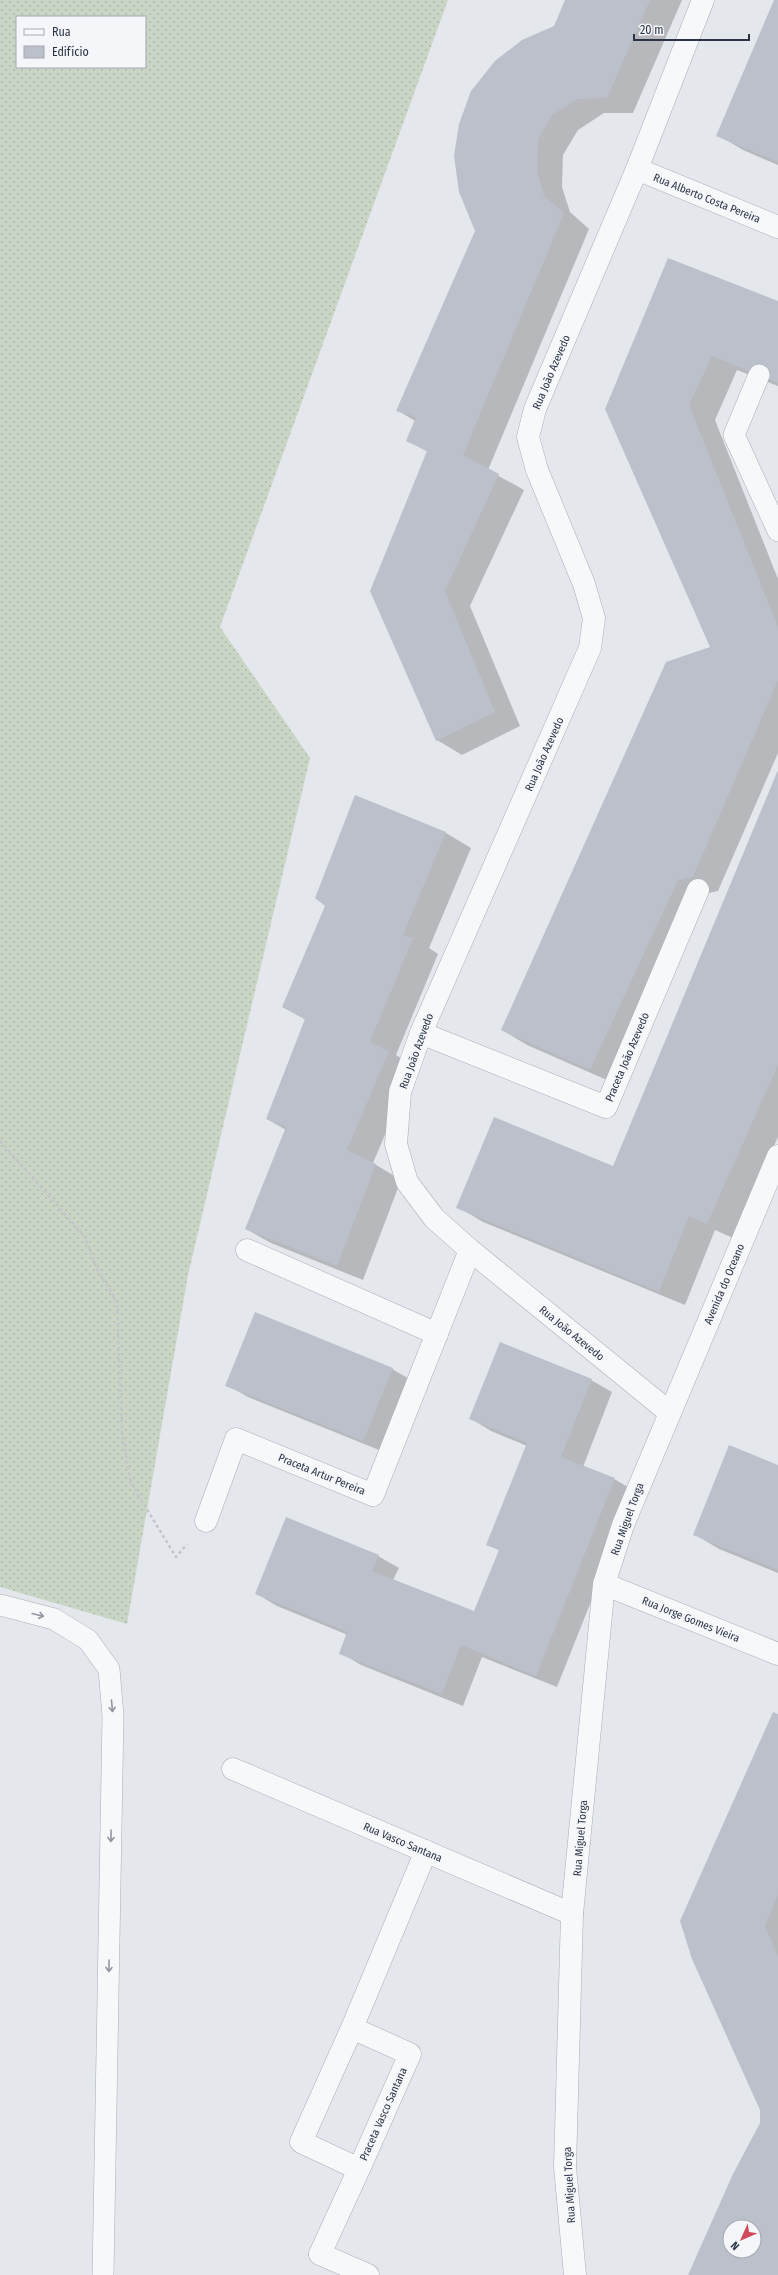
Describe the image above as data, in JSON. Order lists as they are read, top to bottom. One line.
{"streets":{"street":["Rua Alberto Costa Pereira","Rua João Azevedo","Praceta João Azevedo","Avenida do Oceano","Praceta Artur Pereira","Rua Miguel Torga","Rua Jorge Gomes Vieira","Rua Vasco Santana","Praceta Vasco Santana"]},"crossings":[["Rua Alberto Costa Pereira","Rua João Azevedo"],["Rua João Azevedo","Praceta João Azevedo"],["Rua João Azevedo","Avenida do Oceano"],["Rua João Azevedo","Praceta Artur Pereira"],["Rua João Azevedo","Rua Miguel Torga"],["Avenida do Oceano","Rua Miguel Torga"],["Rua Miguel Torga","Rua Jorge Gomes Vieira"],["Rua Miguel Torga","Rua Vasco Santana"],["Rua Vasco Santana","Praceta Vasco Santana"]],"legend":["Rua","Edifício"],"scale_bar":"20 m","north":"bottom left"}
